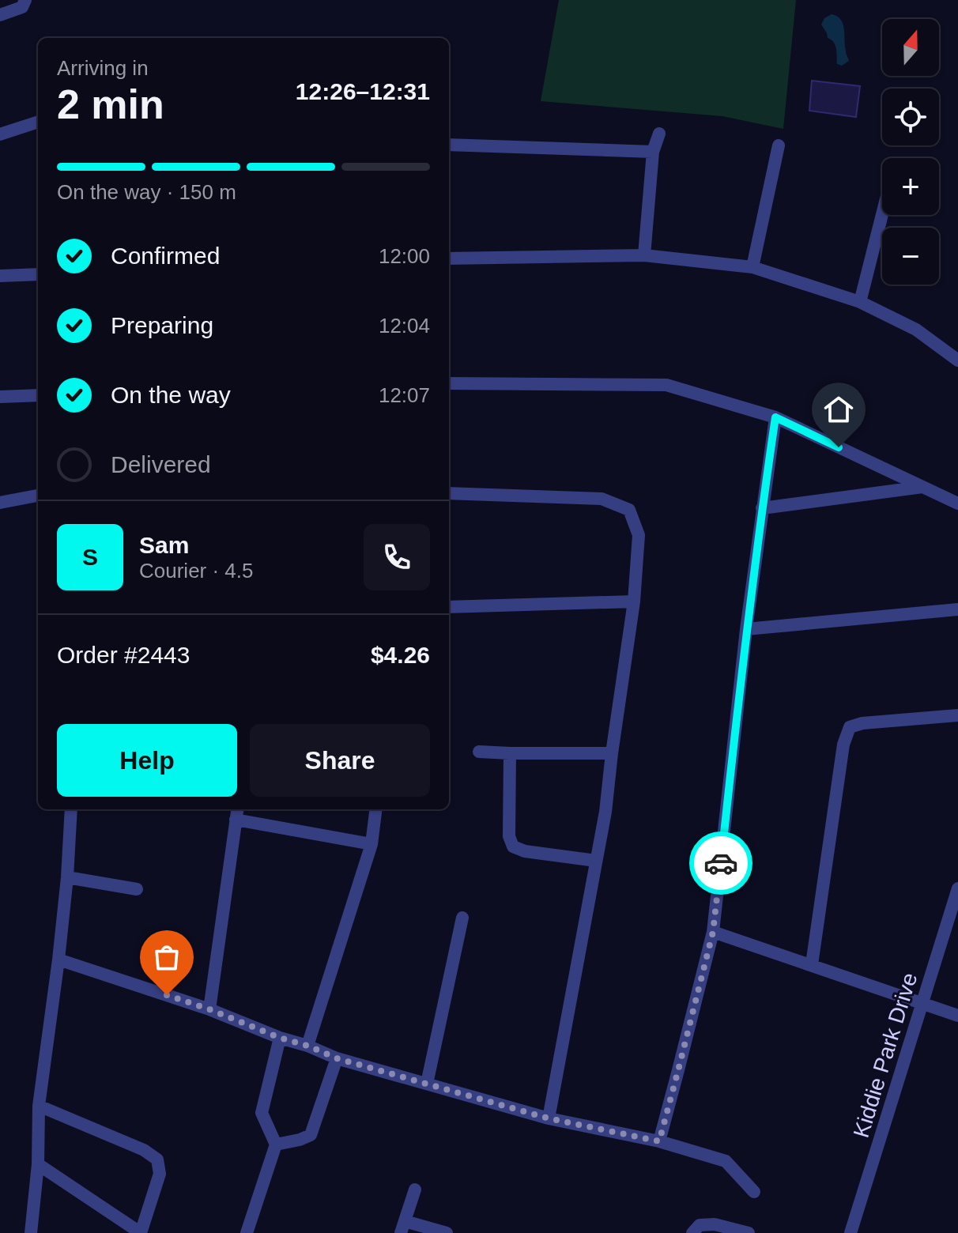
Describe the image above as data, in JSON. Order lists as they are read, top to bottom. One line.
{"streets":{"street":["Kiddie Park Drive"]},"north":"top","page":{"map_buttons":["+","−"],"heading":["2 min","Arriving in","12:26–12:31"],"panel":["Sam","Courier · 4.5","Order #2443","$4.26"],"bar":"On the way · 150 m","list":[["Confirmed","12:00"],["Preparing","12:04"],["On the way","12:07"],"Delivered"],"round":"S","buttons":["Help","Share"]}}
